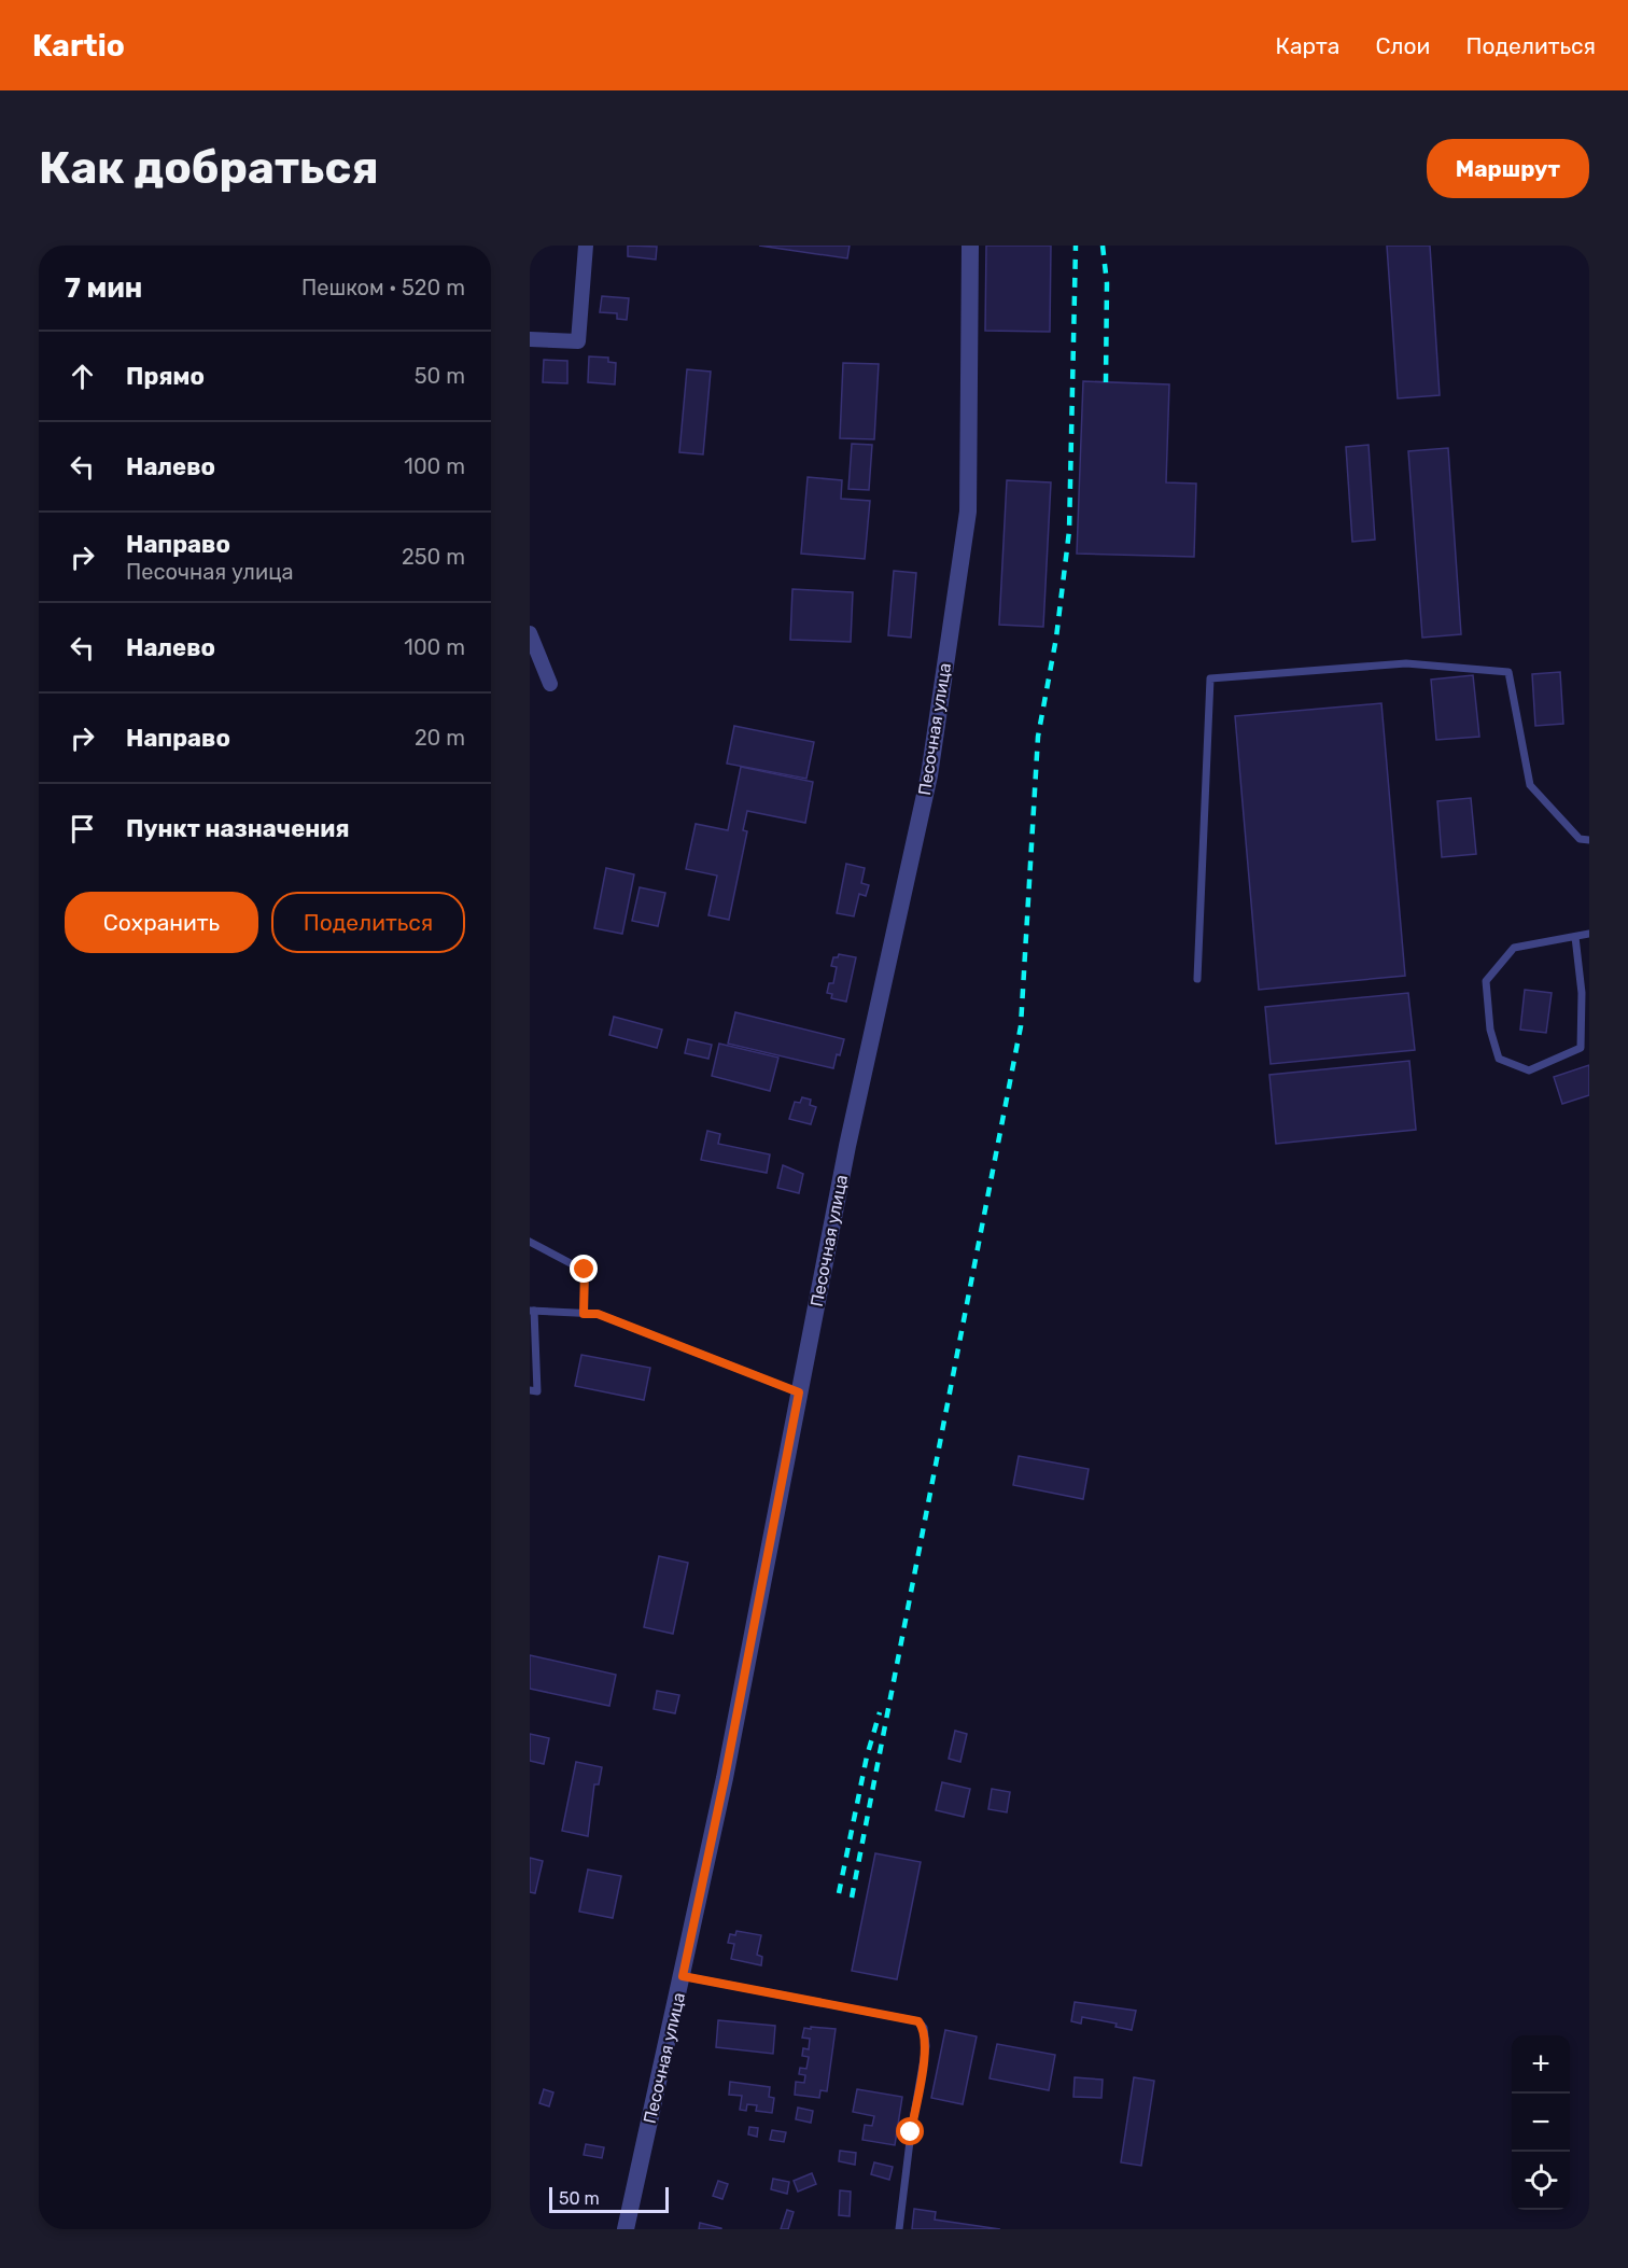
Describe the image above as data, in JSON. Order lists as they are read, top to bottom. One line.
{"streets":{"street":["Песочная улица"]},"scale_bar":"50 m","page":{"header":"Kartio","nav":["Карта","Слои","Поделиться"],"buttons":["Маршрут",["Сохранить","Поделиться"]],"title":"Как добраться","heading":["7 мин","Пешком · 520 m"],"list":[["Прямо","50 m"],["Налево","100 m"],["Направо","Песочная улица","250 m"],["Налево","100 m"],["Направо","20 m"],"Пункт назначения"],"map_buttons":["+","−"],"scale":"50 m"}}
